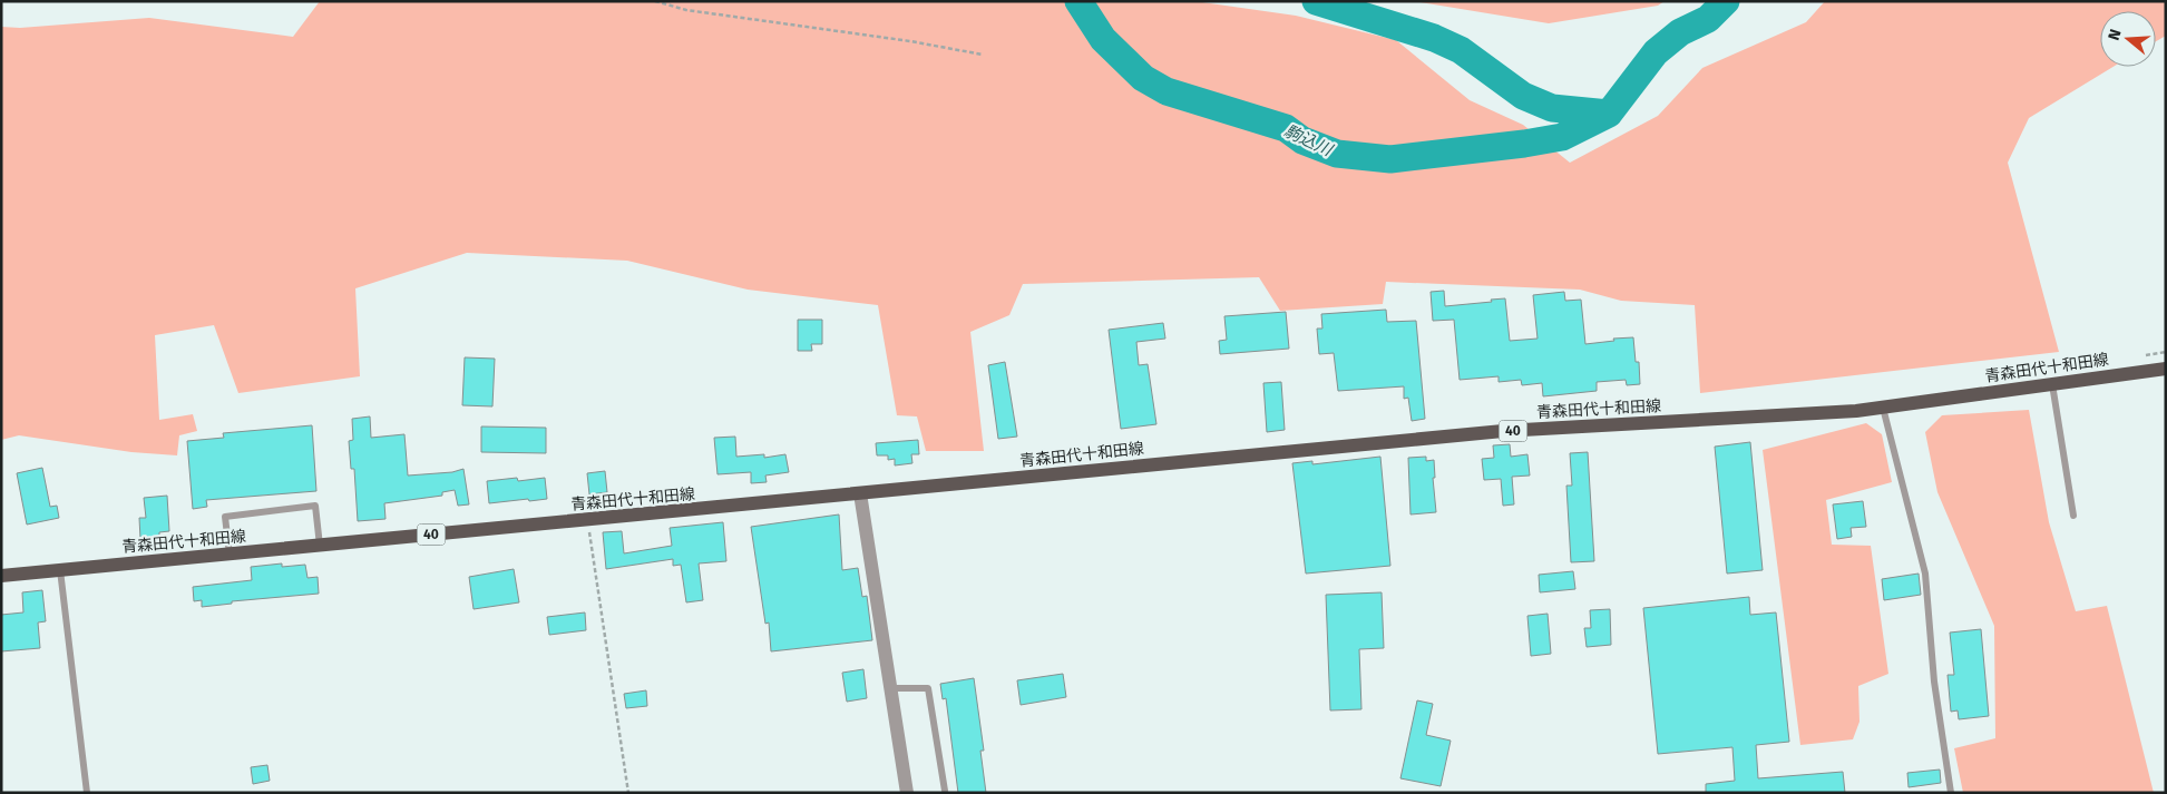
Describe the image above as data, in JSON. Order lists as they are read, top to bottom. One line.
{"streets":{"main road":["青森田代十和田線","40"]},"water":["駒込川"],"north":"left"}
